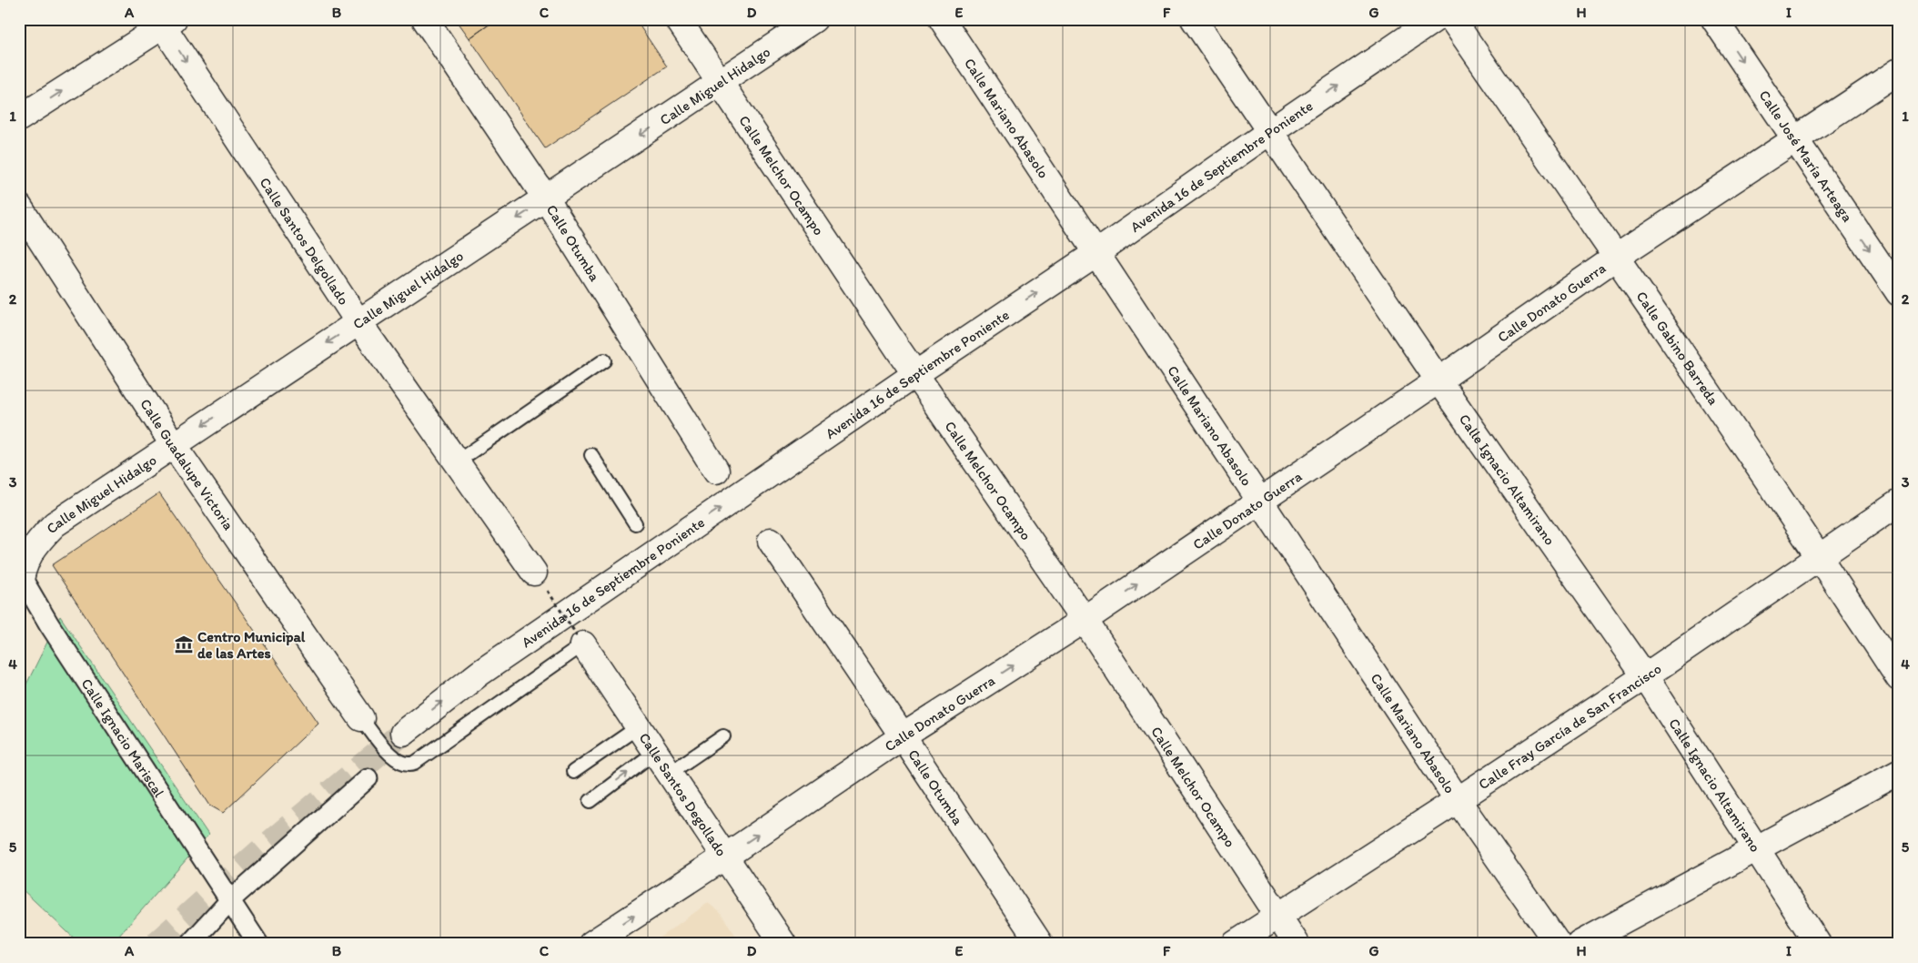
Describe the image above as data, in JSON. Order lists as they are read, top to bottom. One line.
{"streets":{"street":["Calle Miguel Hidalgo","Calle Mariano Abasolo","Calle José María Arteaga","Avenida 16 de Septiembre Poniente","Calle Melchor Ocampo","Calle Santos Delgollado","Calle Otumba","Calle Donato Guerra","Calle Gabino Barreda","Calle Guadalupe Victoria","Calle Ignacio Altamirano","Calle Fray García de San Francisco","Calle Ignacio Mariscal","Calle Santos Degollado"]},"crossings":[["Calle Miguel Hidalgo","Calle Melchor Ocampo"],["Calle Miguel Hidalgo","Calle Santos Delgollado"],["Calle Miguel Hidalgo","Calle Otumba"],["Calle Miguel Hidalgo","Calle Guadalupe Victoria"],["Calle Miguel Hidalgo","Calle Ignacio Mariscal"],["Calle Mariano Abasolo","Avenida 16 de Septiembre Poniente"],["Calle Mariano Abasolo","Calle Donato Guerra"],["Calle Mariano Abasolo","Calle Fray García de San Francisco"],["Calle José María Arteaga","Calle Donato Guerra"],["Avenida 16 de Septiembre Poniente","Calle Melchor Ocampo"],["Avenida 16 de Septiembre Poniente","Calle Ignacio Altamirano"],["Calle Melchor Ocampo","Calle Donato Guerra"],["Calle Melchor Ocampo","Calle Fray García de San Francisco"],["Calle Otumba","Calle Donato Guerra"],["Calle Donato Guerra","Calle Gabino Barreda"],["Calle Donato Guerra","Calle Ignacio Altamirano"],["Calle Donato Guerra","Calle Santos Degollado"],["Calle Gabino Barreda","Calle Fray García de San Francisco"],["Calle Ignacio Altamirano","Calle Fray García de San Francisco"]],"one_way":["Calle Miguel Hidalgo","Calle José María Arteaga","Avenida 16 de Septiembre Poniente","Calle Santos Delgollado","Calle Donato Guerra"],"places":{"museum":["Centro Municipal de las Artes"]},"grid":{"columns":["A","B","C","D","E","F","G","H","I"],"rows":["1","2","3","4","5"]}}
